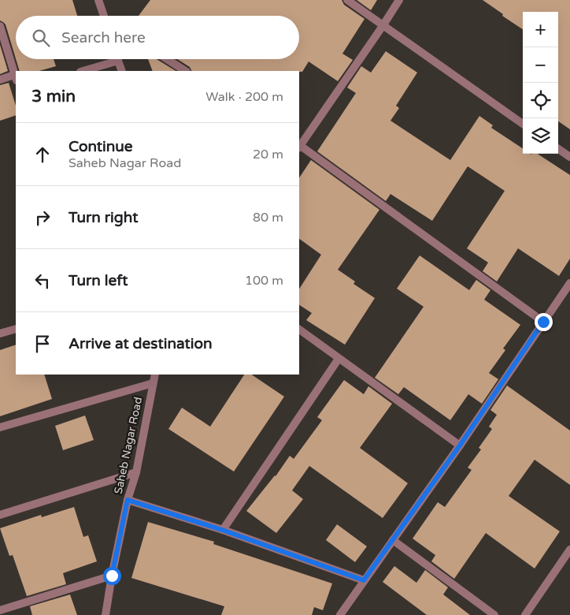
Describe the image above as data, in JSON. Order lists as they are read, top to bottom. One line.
{"streets":{"street":["Saheb Nagar Road"]},"page":{"map_buttons":["+","−"],"search":"Search here","heading":["3 min","Walk · 200 m"],"list":[["Continue","Saheb Nagar Road","20 m"],["Turn right","80 m"],["Turn left","100 m"],"Arrive at destination"]}}
